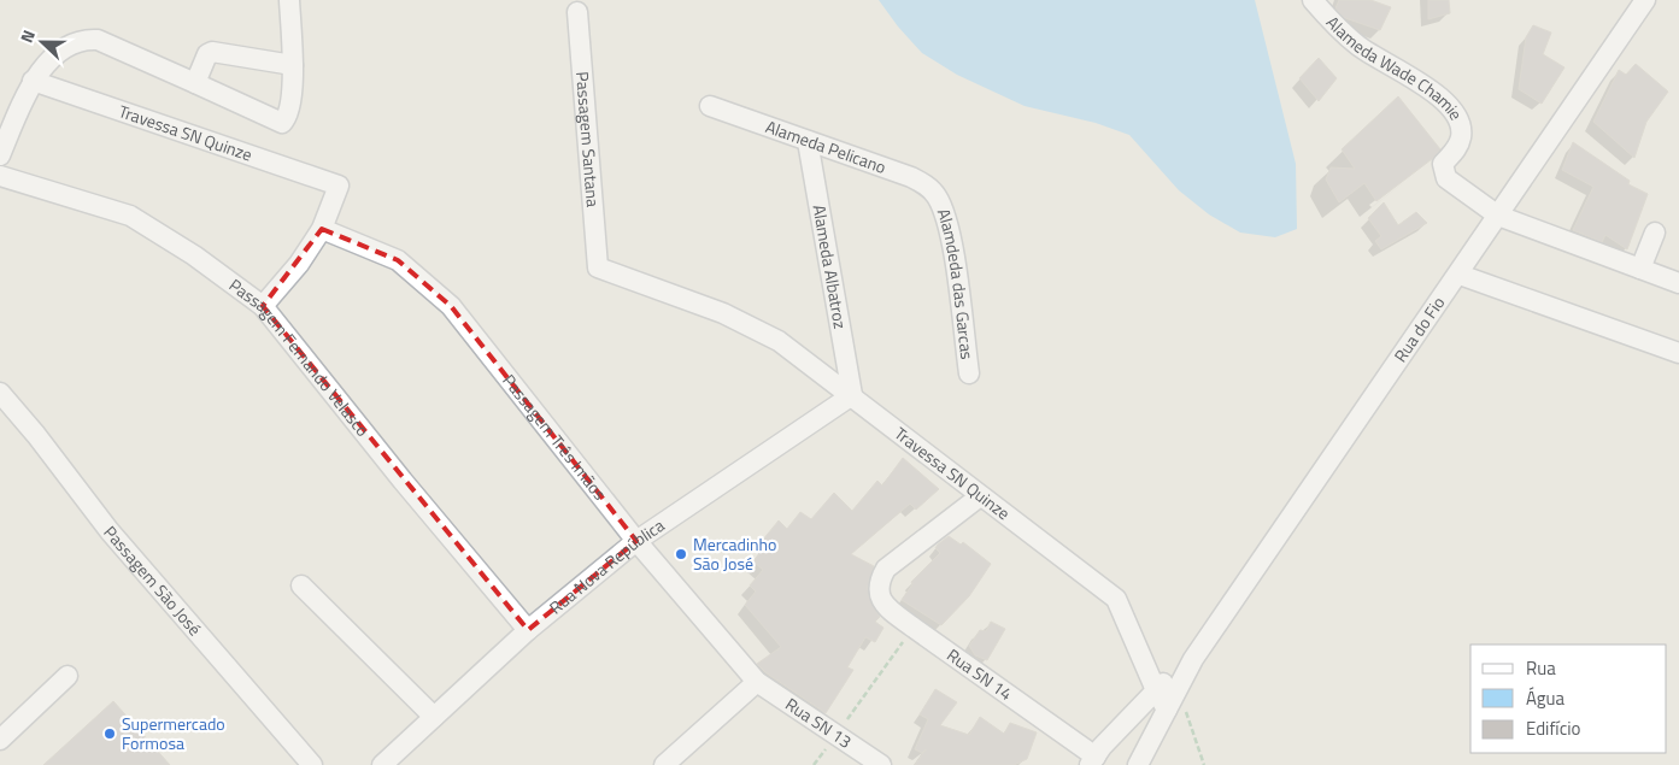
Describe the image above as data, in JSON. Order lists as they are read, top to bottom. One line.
{"streets":{"street":["Alameda Wade Chamie","Travessa SN Quinze","Passagem Santana","Alameda Pelicano","Alameda Albatroz","Alamdeda das Garcas","Rua do Fio","Passagem Fernando Velasco","Passagem Três Imãos","Rua Nova República","Passagem São José","Rua SN 14","Rua SN 13"]},"crossings":[["Alameda Wade Chamie","Rua do Fio"],["Travessa SN Quinze","Passagem Santana"],["Travessa SN Quinze","Alameda Albatroz"],["Travessa SN Quinze","Rua do Fio"],["Travessa SN Quinze","Passagem Três Imãos"],["Travessa SN Quinze","Rua Nova República"],["Travessa SN Quinze","Rua SN 14"],["Alameda Pelicano","Alameda Albatroz"],["Alameda Pelicano","Alamdeda das Garcas"],["Alameda Albatroz","Rua Nova República"],["Rua do Fio","Rua SN 14"],["Passagem Fernando Velasco","Rua Nova República"],["Passagem Três Imãos","Rua Nova República"],["Passagem Três Imãos","Rua SN 13"]],"places":["Mercadinho São José","Supermercado Formosa"],"legend":["Rua","Água","Edifício"],"north":"left"}
